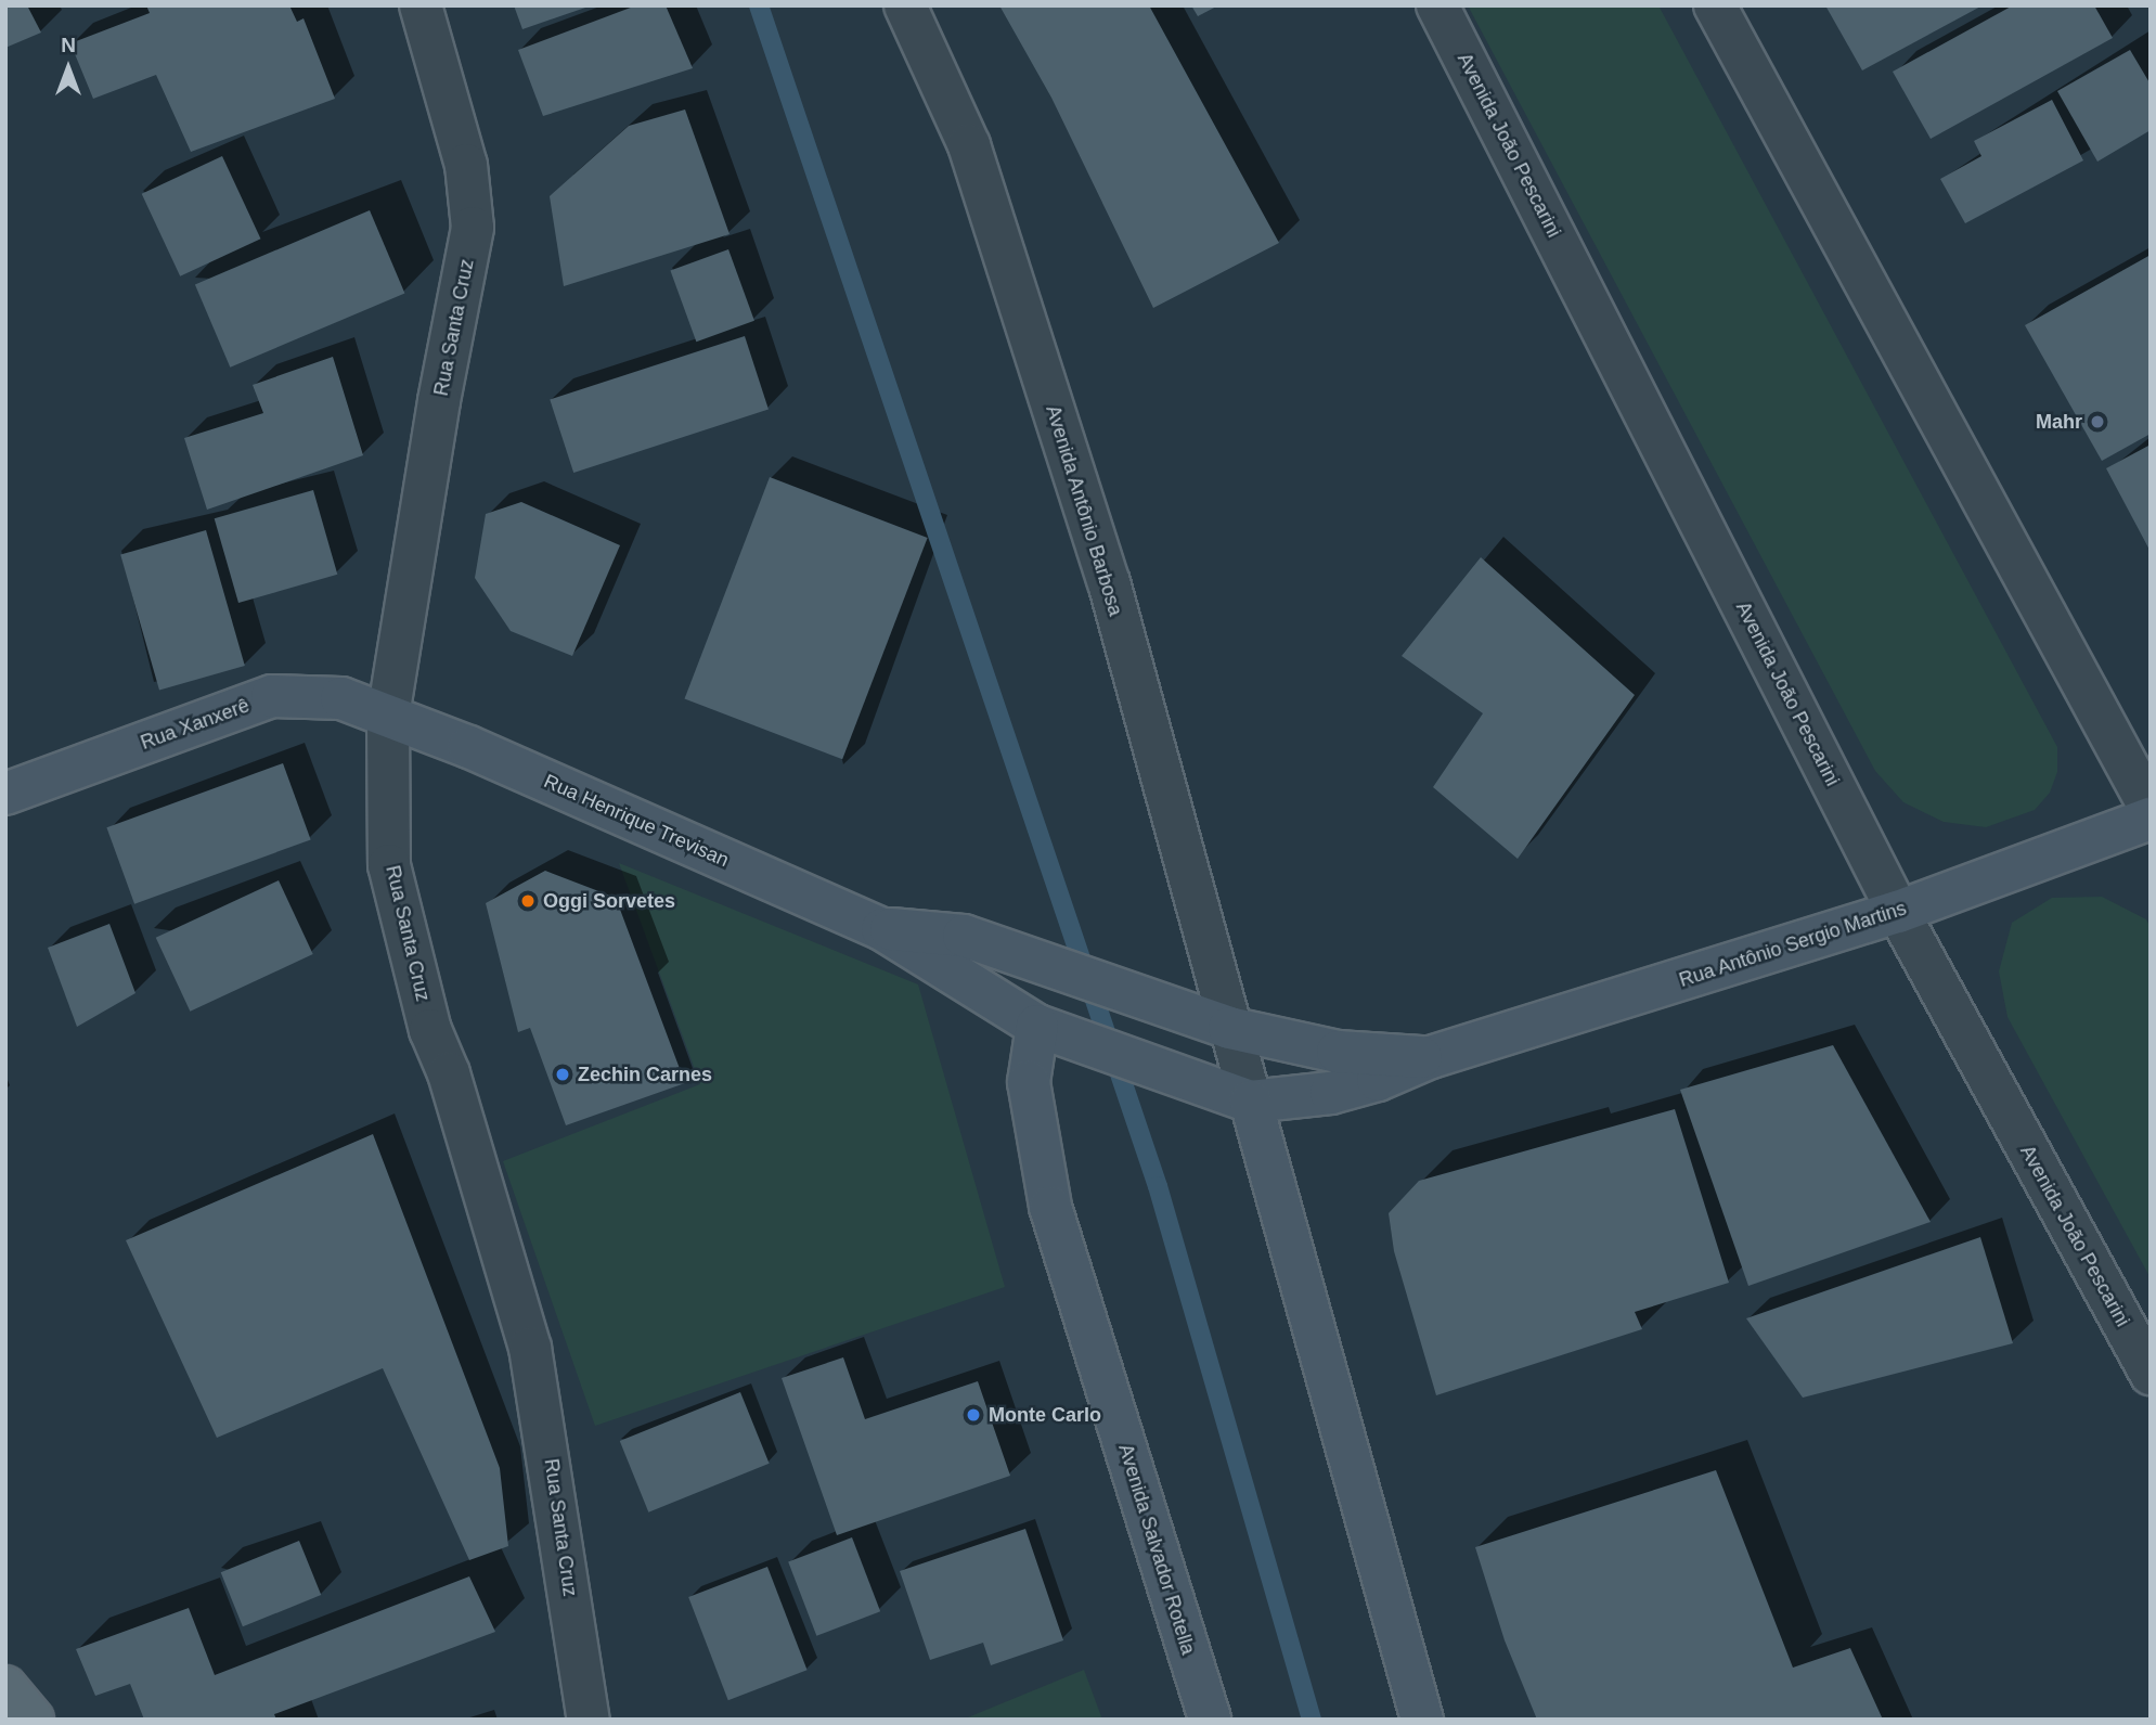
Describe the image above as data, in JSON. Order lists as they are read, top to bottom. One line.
{"streets":{"main road":["Rua Xanxerê","Rua Henrique Trevisan","Rua Antônio Sergio Martins","Avenida Salvador Rotella"],"street":["Avenida João Pescarini","Rua Santa Cruz","Avenida Antônio Barbosa"]},"crossings":[["Avenida João Pescarini","Rua Antônio Sergio Martins"],["Rua Santa Cruz","Rua Xanxerê"],["Rua Santa Cruz","Rua Henrique Trevisan"],["Avenida Antônio Barbosa","Rua Henrique Trevisan"],["Avenida Antônio Barbosa","Rua Antônio Sergio Martins"],["Rua Xanxerê","Rua Henrique Trevisan"],["Rua Henrique Trevisan","Rua Antônio Sergio Martins"],["Rua Henrique Trevisan","Avenida Salvador Rotella"]],"places":["Mahr","Oggi Sorvetes","Zechin Carnes","Monte Carlo"],"north":"top"}
